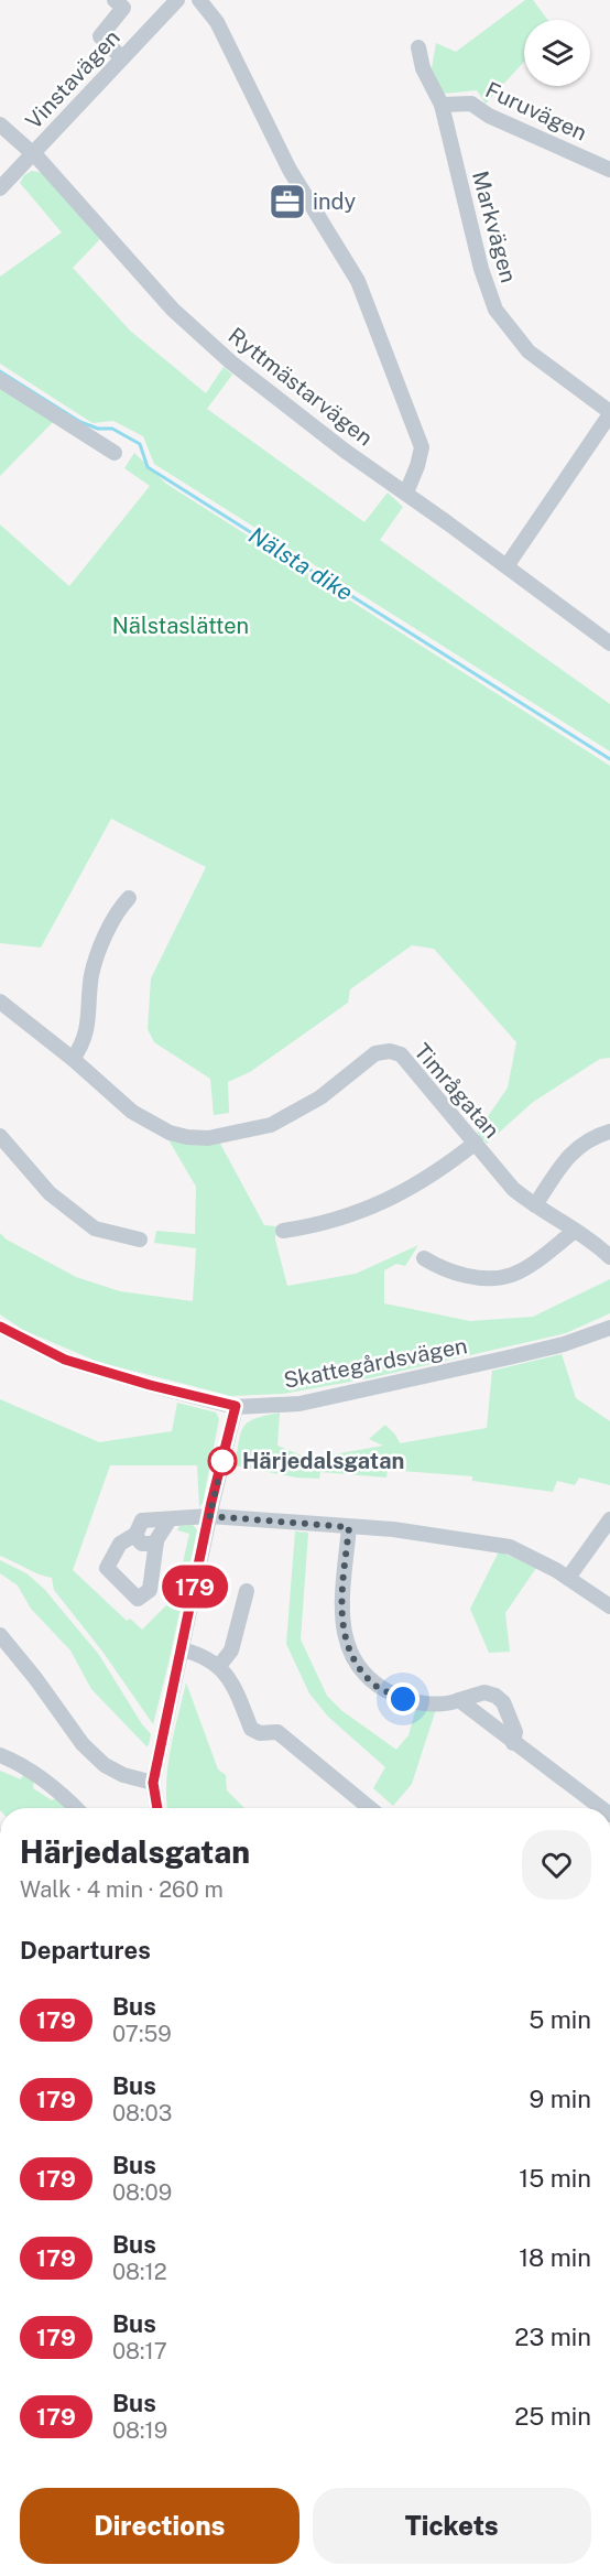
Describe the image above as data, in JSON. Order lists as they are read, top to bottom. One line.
{"streets":{"street":["Vinstavägen","Furuvägen","Markvägen","Ryttmästarvägen","Timrågatan","Skattegårdsvägen"]},"crossings":[["Vinstavägen","Ryttmästarvägen"],["Furuvägen","Markvägen"]],"water":["Nälsta dike"],"parks":["Nälstaslätten"],"places":{"office":["indy"],"other":["Härjedalsgatan"]},"lines":["bus line 179"],"page":{"on_map":"179","heading":[["Härjedalsgatan","Walk · 4 min · 260 m"],"Departures"],"list":[{"mark":"179","name":"Bus","note":"07:59","value":"5 min"},{"mark":"179","name":"Bus","note":"08:03","value":"9 min"},{"mark":"179","name":"Bus","note":"08:09","value":"15 min"},{"mark":"179","name":"Bus","note":"08:12","value":"18 min"},{"mark":"179","name":"Bus","note":"08:17","value":"23 min"},{"mark":"179","name":"Bus","note":"08:19","value":"25 min"}],"buttons":["Directions","Tickets"]}}
